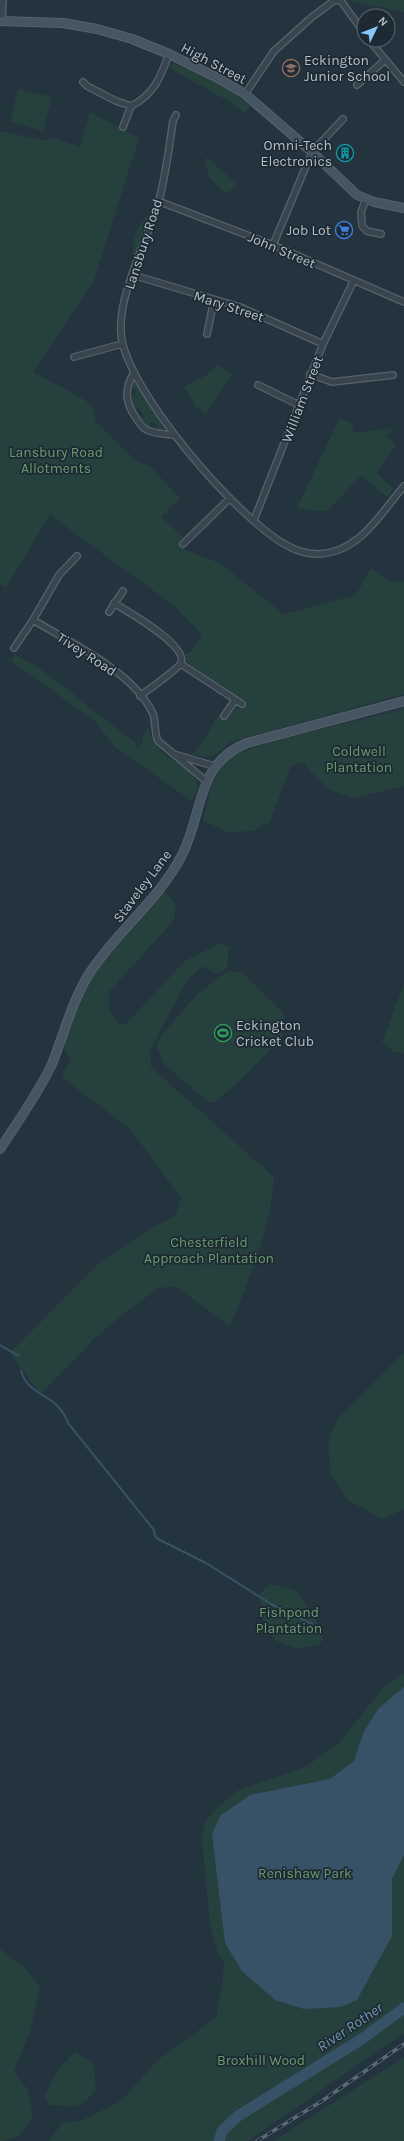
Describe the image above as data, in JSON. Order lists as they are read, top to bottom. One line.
{"streets":{"main road":["High Street","Staveley Lane"],"street":["Lansbury Road","John Street","Mary Street","William Street","Tivey Road"]},"crossings":[["Lansbury Road","John Street"],["Lansbury Road","Mary Street"],["Lansbury Road","William Street"],["John Street","William Street"],["Mary Street","William Street"],["Tivey Road","Staveley Lane"]],"water":["River Rother"],"parks":["Lansbury Road Allotments","Coldwell Plantation","Chesterfield Approach Plantation","Fishpond Plantation","Renishaw Park","Broxhill Wood"],"places":{"school or university":["Eckington Junior School"],"building":["Omni-Tech Electronics"],"supermarket":["Job Lot"],"sports":["Eckington Cricket Club"]},"north":"top right"}
